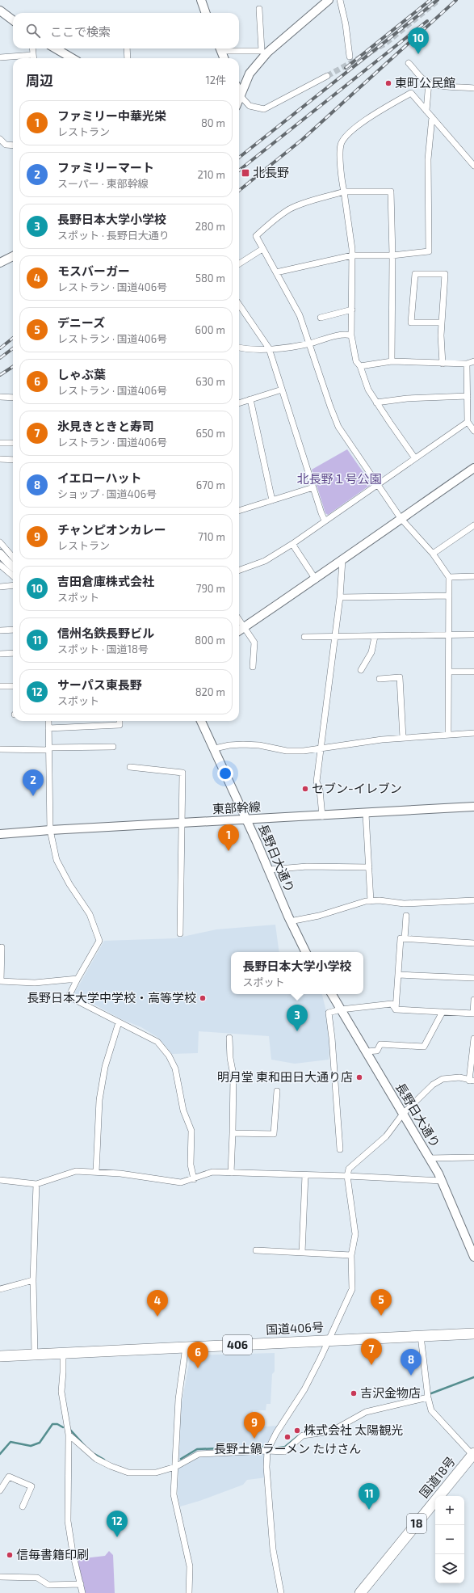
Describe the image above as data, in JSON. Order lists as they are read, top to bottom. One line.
{"streets":{"highway":["国道406号","406","国道18号","18"],"street":["東部幹線","長野日大通り"]},"crossings":[["東部幹線","長野日大通り"]],"parks":["北長野１号公園"],"places":{"other":["東町公民館","セブン-イレブン","長野日本大学中学校・高等学校","明月堂 東和田日大通り店","吉沢金物店","株式会社 太陽観光","長野土鍋ラーメン たけさん","信毎書籍印刷"],"transit":["北長野"]},"page":{"search":"ここで検索","pins":["10","2","1","3","5","4","7","6","8","9","11","12"],"heading":["周辺","12件"],"list":[{"mark":"1","name":"ファミリー中華光栄","note":"レストラン","value":"80 m"},{"mark":"2","name":"ファミリーマート","note":"スーパー · 東部幹線","value":"210 m"},{"mark":"3","name":"長野日本大学小学校","note":"スポット · 長野日大通り","value":"280 m"},{"mark":"4","name":"モスバーガー","note":"レストラン · 国道406号","value":"580 m"},{"mark":"5","name":"デニーズ","note":"レストラン · 国道406号","value":"600 m"},{"mark":"6","name":"しゃぶ葉","note":"レストラン · 国道406号","value":"630 m"},{"mark":"7","name":"氷見きときと寿司","note":"レストラン · 国道406号","value":"650 m"},{"mark":"8","name":"イエローハット","note":"ショップ · 国道406号","value":"670 m"},{"mark":"9","name":"チャンピオンカレー","note":"レストラン","value":"710 m"},{"mark":"10","name":"吉田倉庫株式会社","note":"スポット","value":"790 m"},{"mark":"11","name":"信州名鉄長野ビル","note":"スポット · 国道18号","value":"800 m"},{"mark":"12","name":"サーパス東長野","note":"スポット","value":"820 m"}],"popup":["長野日本大学小学校","スポット"],"map_buttons":["+","−"]}}
